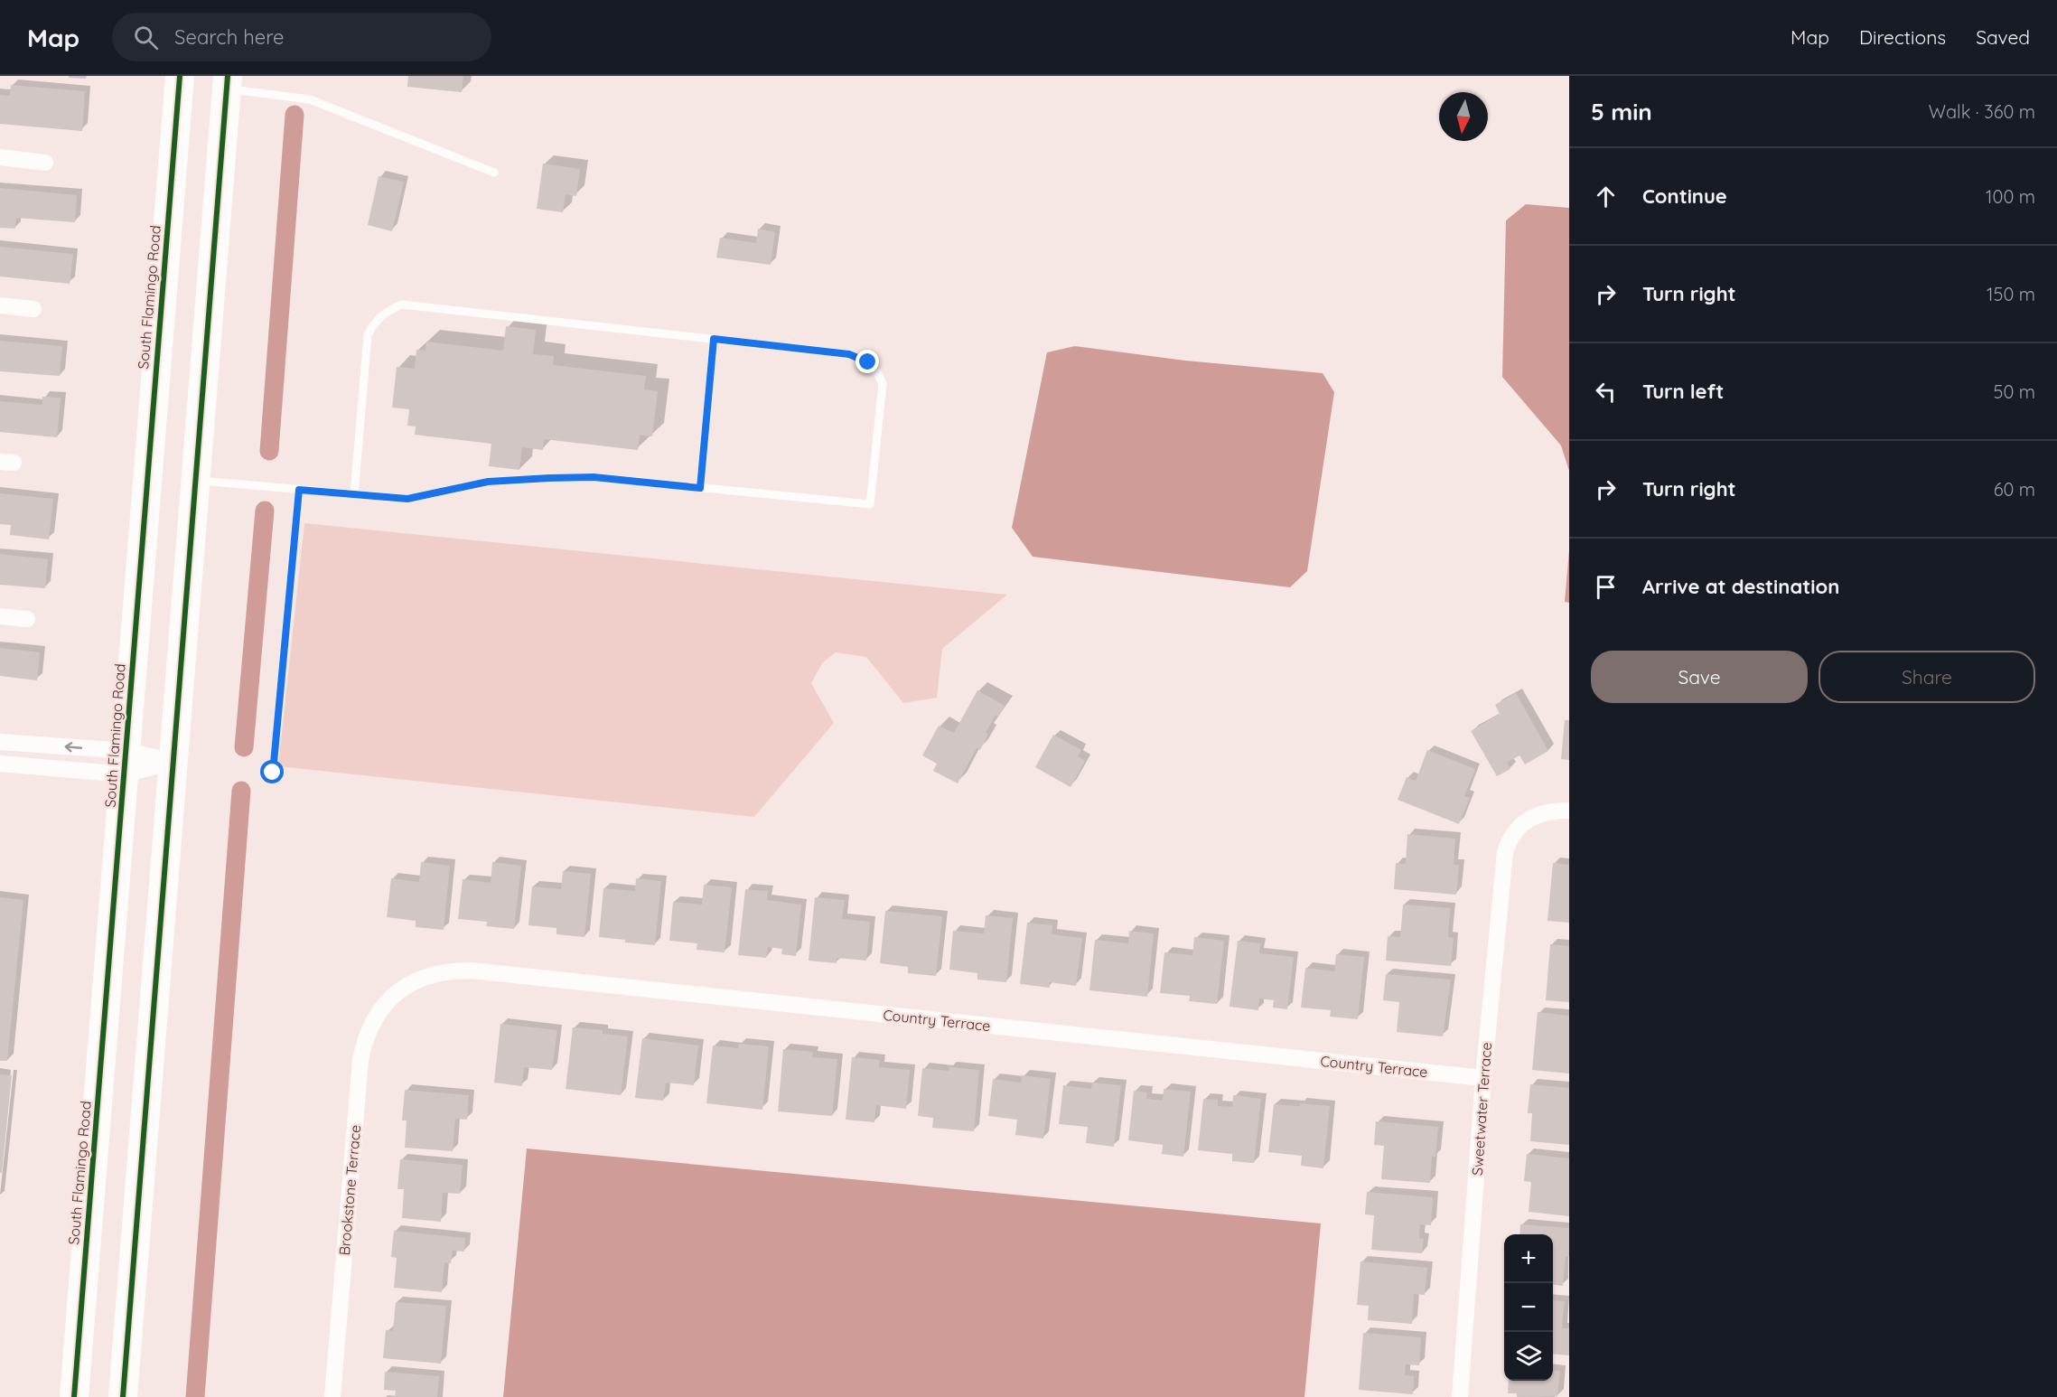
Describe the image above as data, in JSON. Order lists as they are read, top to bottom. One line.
{"streets":{"highway":["South Flamingo Road"],"street":["Country Terrace","Sweetwater Terrace","Brookstone Terrace"]},"crossings":[["Country Terrace","Sweetwater Terrace"],["Country Terrace","Brookstone Terrace"]],"north":"bottom","page":{"header":"Map","search":"Search here","nav":["Map","Directions","Saved"],"heading":["5 min","Walk · 360 m"],"list":[["Continue","100 m"],["Turn right","150 m"],["Turn left","50 m"],["Turn right","60 m"],"Arrive at destination"],"buttons":["Save","Share"],"map_buttons":["+","−"]}}
